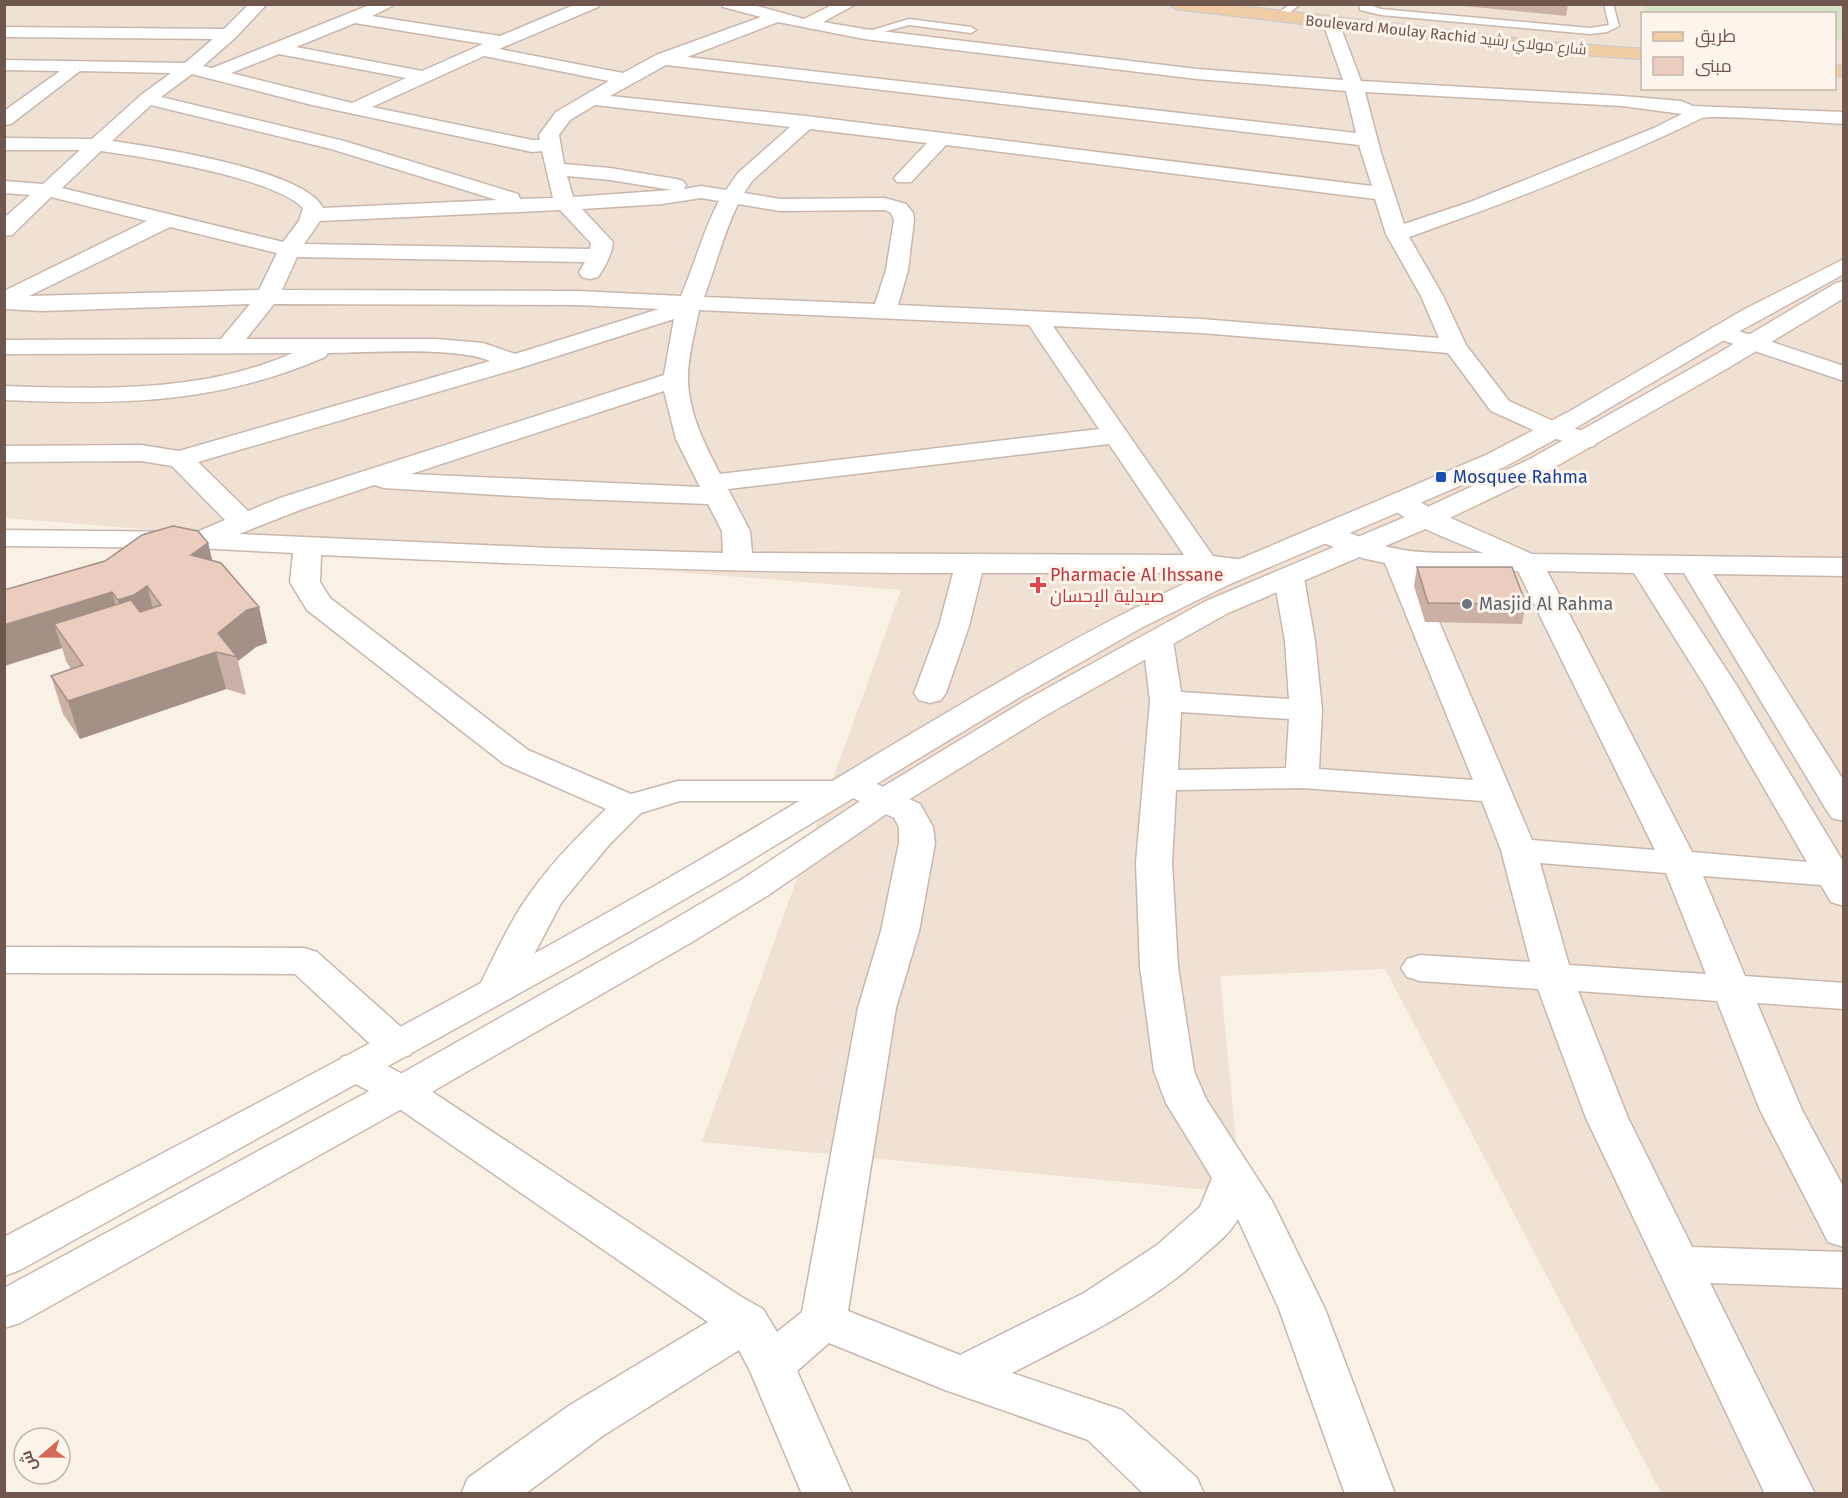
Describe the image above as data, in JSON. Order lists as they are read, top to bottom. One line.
{"streets":{"main road":["Boulevard Moulay Rachid شارع مولاي رشيد"]},"places":{"transit":["Mosquee Rahma"],"health":["Pharmacie Al Ihssane صيدلية الإحسان"],"other":["Masjid Al Rahma"]},"legend":["طريق","مبنى"],"north":"left"}
